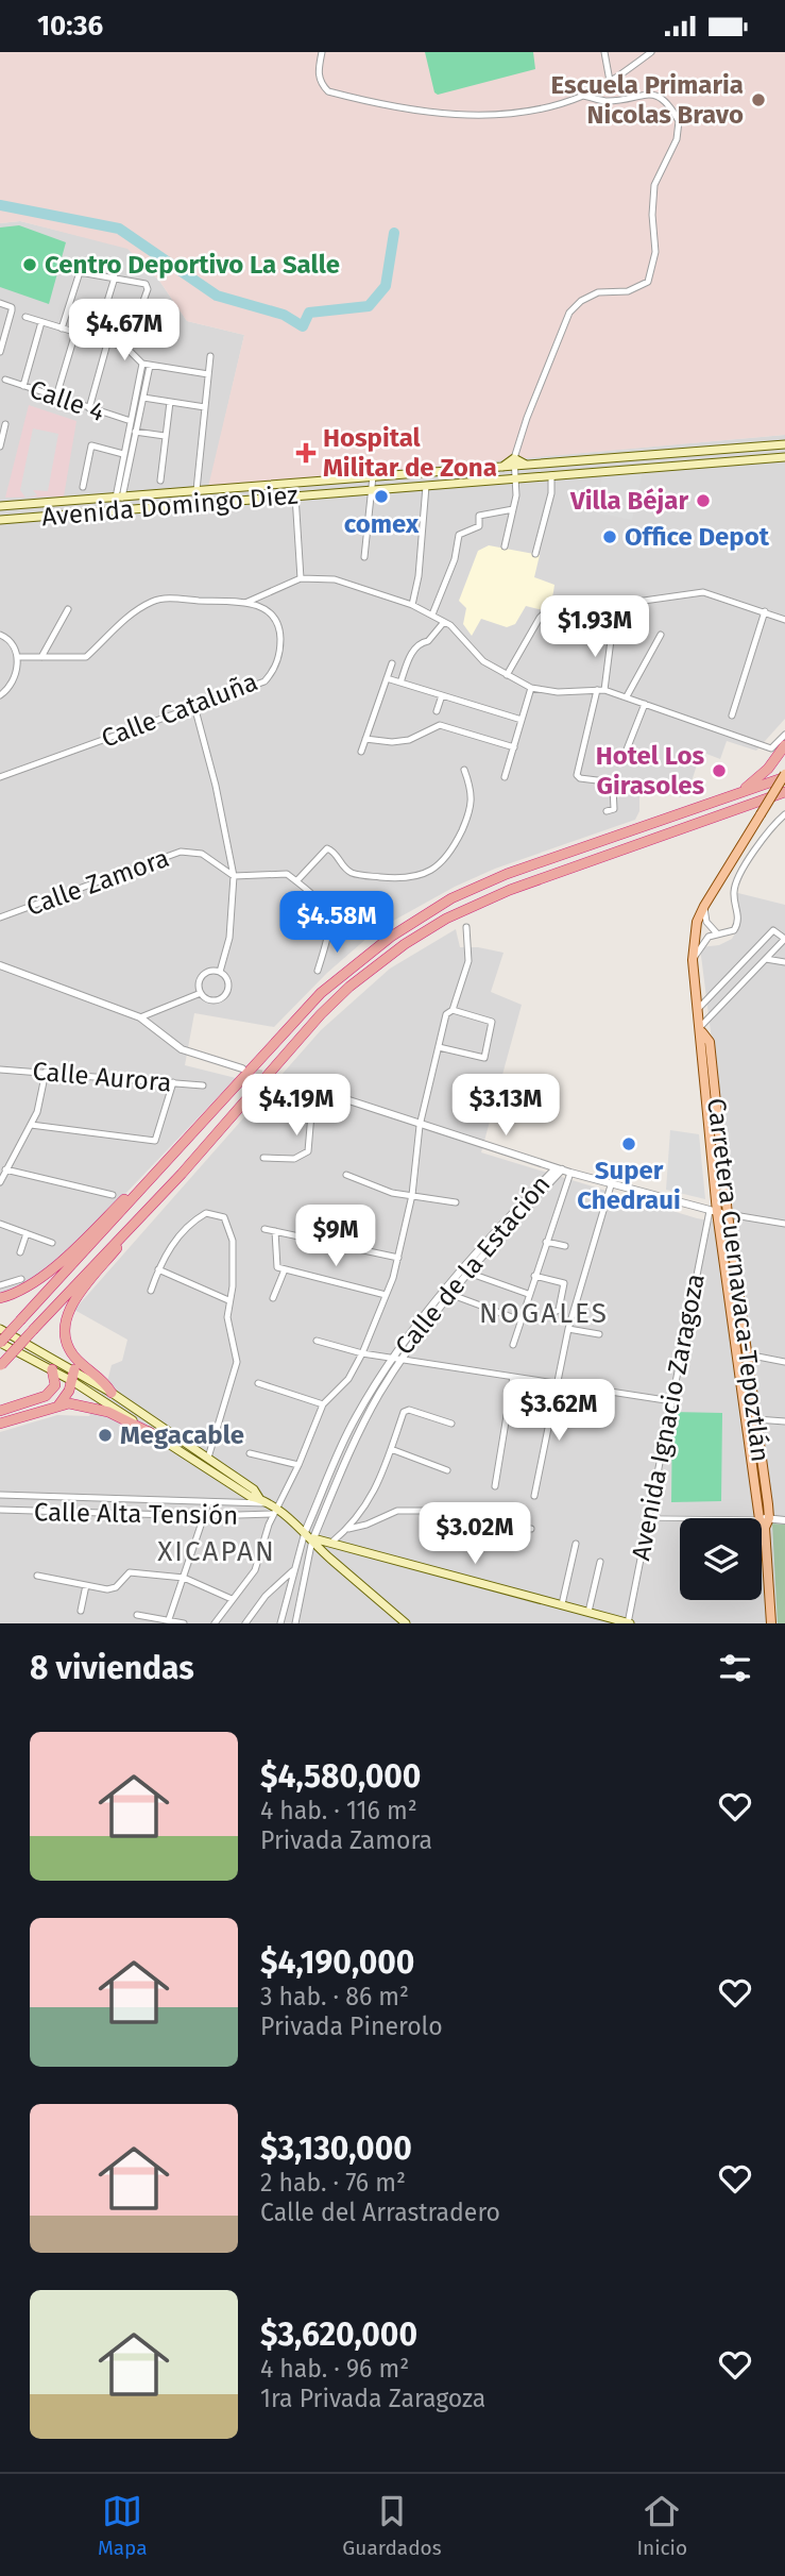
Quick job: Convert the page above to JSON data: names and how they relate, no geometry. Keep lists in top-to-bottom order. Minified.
{"streets":{"main road":["Avenida Domingo Diez","Carretera Cuernavaca-Tepoztlán"],"street":["Calle 4","Calle Cataluña","Calle Zamora","Calle Aurora","Calle de la Estación","Avenida Ignacio Zaragoza","Calle Alta Tensión"]},"crossings":[["Carretera Cuernavaca-Tepoztlán","Avenida Ignacio Zaragoza"]],"districts":["NOGALES","XICAPAN"],"places":{"other":["Escuela Primaria Nicolas Bravo","Centro Deportivo La Salle","comex","Villa Béjar","Office Depot","Hotel Los Girasoles","Super Chedraui","Megacable"],"health":["Hospital Militar de Zona"]},"page":{"status":"10:36","price":["$4.67M","$1.93M","$4.58M","$4.19M","$3.13M","$9M","$3.62M","$3.02M"],"heading":"8 viviendas","list":[{"name":"$4,580,000","note":"4 hab. · 116 m² · Privada Zamora"},{"name":"$4,190,000","note":"3 hab. · 86 m² · Privada Pinerolo"},{"name":"$3,130,000","note":"2 hab. · 76 m² · Calle del Arrastradero"},{"name":"$3,620,000","note":"4 hab. · 96 m² · 1ra Privada Zaragoza"}],"tabs":["Mapa","Guardados","Inicio"]}}
